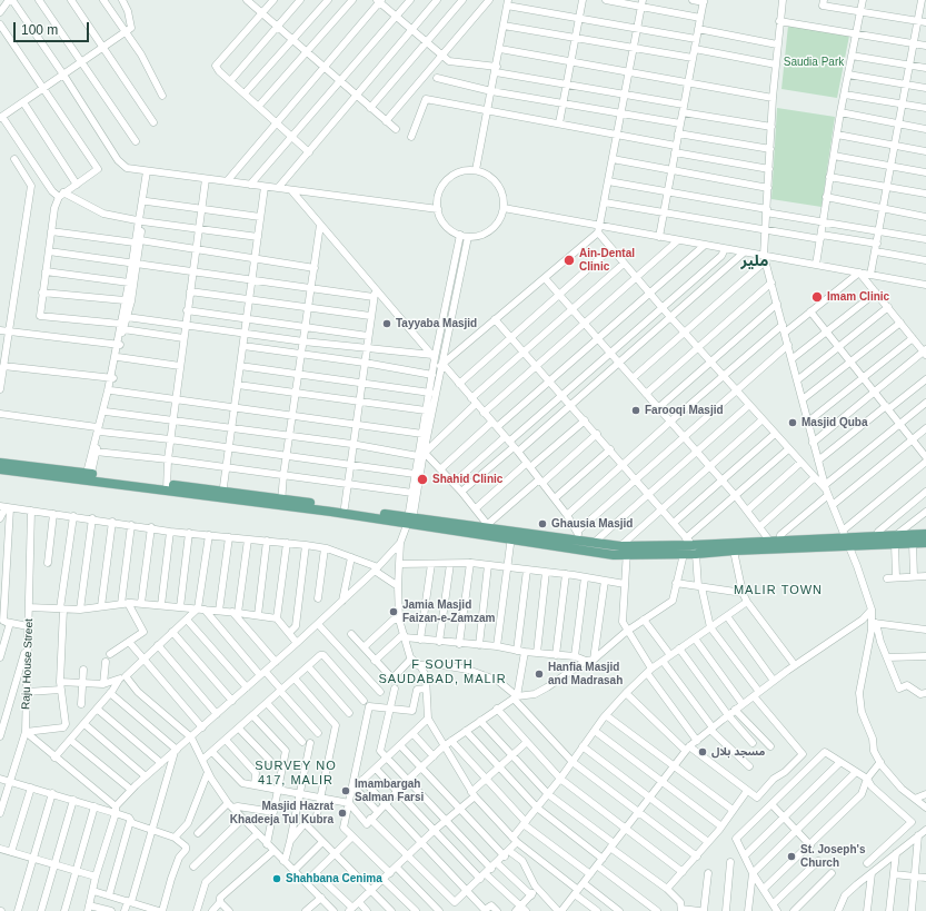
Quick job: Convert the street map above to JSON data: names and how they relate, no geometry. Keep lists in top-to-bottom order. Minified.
{"streets":{"street":["Raju House Street"]},"districts":["ملیر","MALIR TOWN","F SOUTH SAUDABAD, MALIR","SURVEY NO 417, MALIR"],"parks":["Saudia Park"],"places":["Ain-Dental Clinic","Imam Clinic","Tayyaba Masjid","Farooqi Masjid","Masjid Quba","Shahid Clinic","Ghausia Masjid","Jamia Masjid Faizan-e-Zamzam","Hanfia Masjid and Madrasah","مسجد بلال","Imambargah Salman Farsi","Masjid Hazrat Khadeeja Tul Kubra","St. Joseph's Church","Shahbana Cenima"],"scale_bar":"100 m"}
